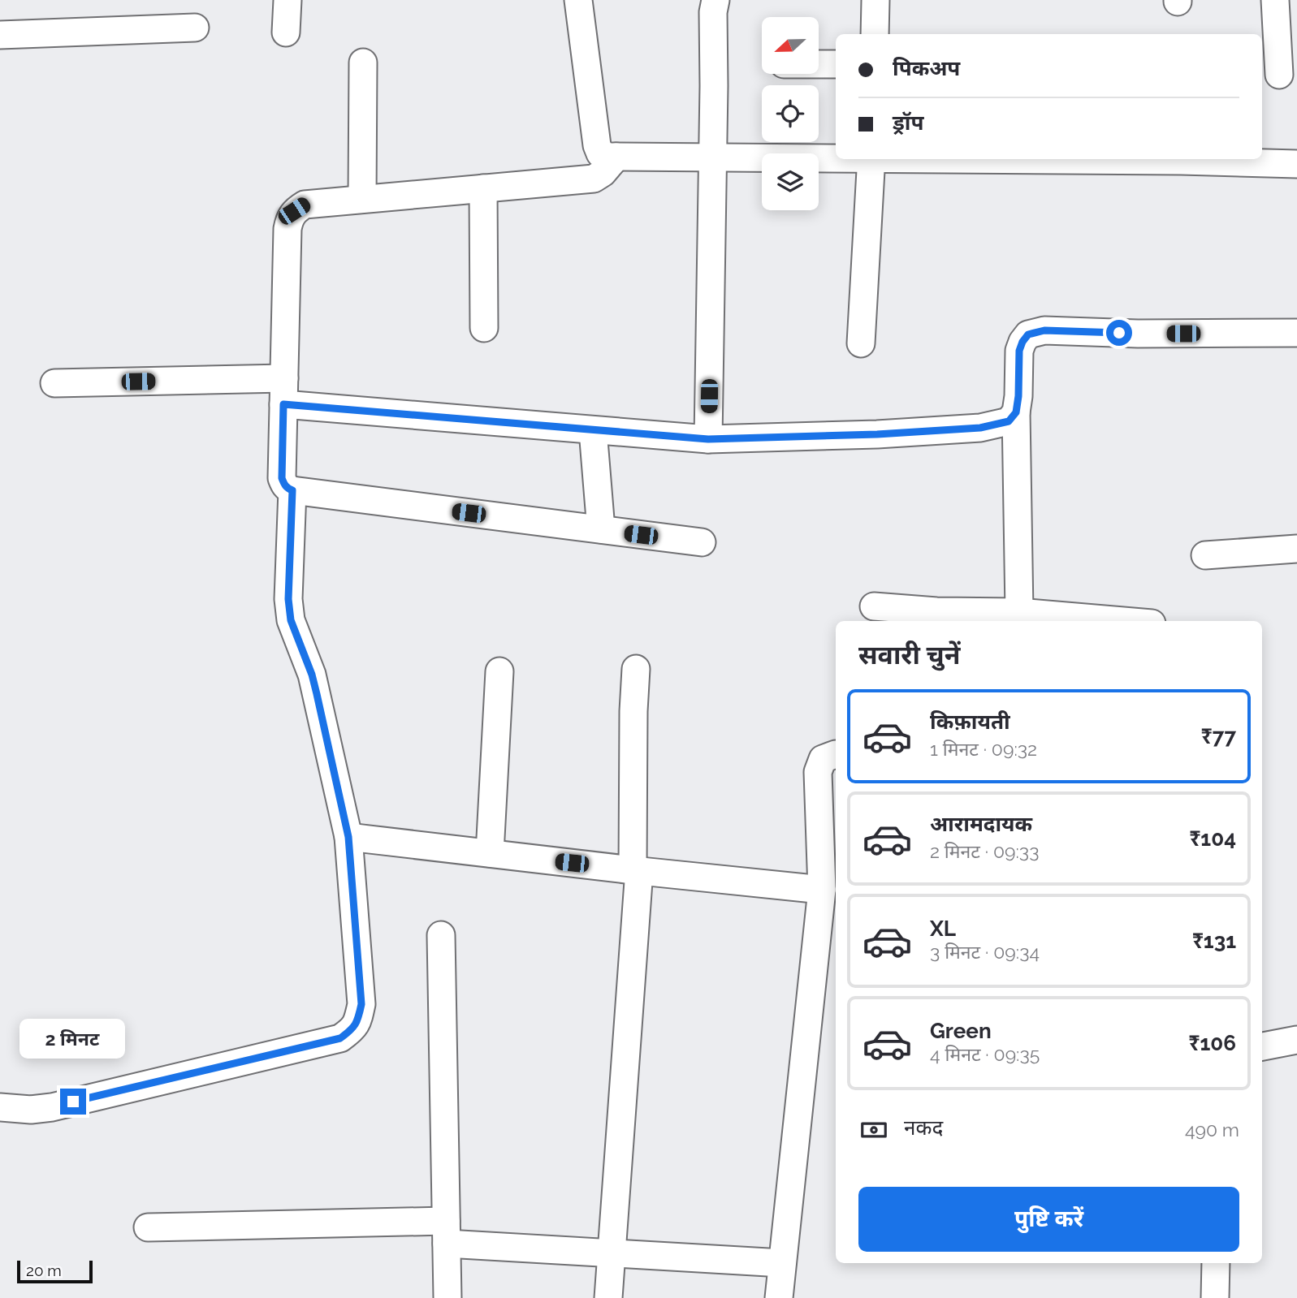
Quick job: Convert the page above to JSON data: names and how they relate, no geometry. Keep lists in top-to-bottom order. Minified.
{"scale_bar":"20 m","north":"left","page":{"banner":["पिकअप","ड्रॉप"],"heading":"सवारी चुनें","list":[{"name":"किफ़ायती","note":"1 मिनट · 09:32","value":"₹77"},{"name":"आरामदायक","note":"2 मिनट · 09:33","value":"₹104"},{"name":"XL","note":"3 मिनट · 09:34","value":"₹131"},{"name":"Green","note":"4 मिनट · 09:35","value":"₹106"}],"bubble":"2 मिनट","pay":["नकद","490 m"],"buttons":"पुष्टि करें","scale":"20 m"}}
